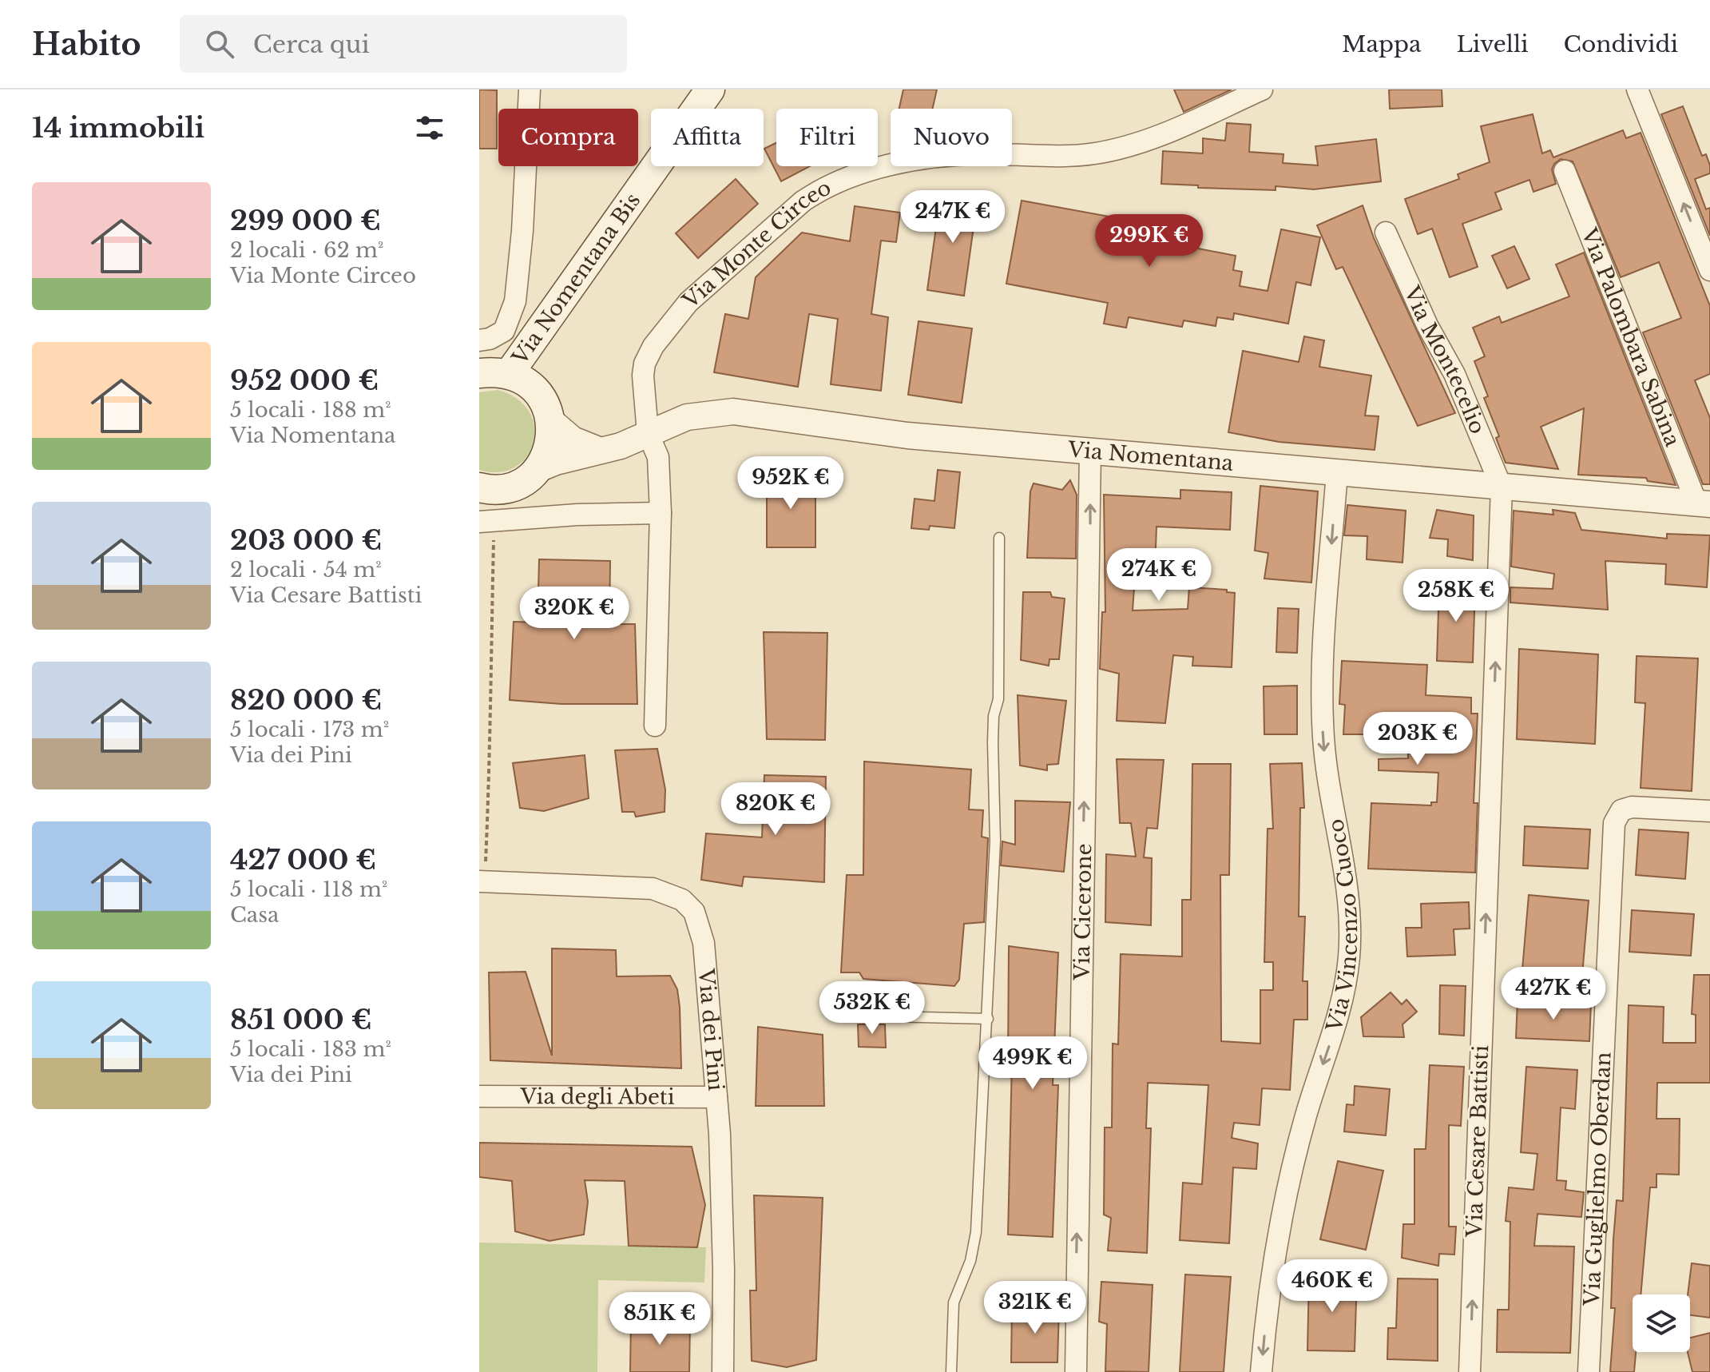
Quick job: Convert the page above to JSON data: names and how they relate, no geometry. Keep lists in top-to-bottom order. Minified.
{"streets":{"main road":["Via Nomentana Bis"],"street":["Via Monte Circeo","Via Palombara Sabina","Via Montecelio","Via Nomentana","Via Cicerone","Via Vincenzo Cuoco","Via dei Pini","Via degli Abeti","Via Cesare Battisti","Via Guglielmo Oberdan"]},"crossings":[["Via Monte Circeo","Via Nomentana"],["Via Palombara Sabina","Via Nomentana"],["Via Montecelio","Via Nomentana"],["Via Montecelio","Via Cesare Battisti"],["Via Nomentana","Via Cicerone"],["Via Nomentana","Via Vincenzo Cuoco"],["Via Nomentana","Via Cesare Battisti"],["Via dei Pini","Via degli Abeti"]],"one_way":["Via Cicerone","Via Vincenzo Cuoco","Via Cesare Battisti"],"page":{"header":"Habito","search":"Cerca qui","nav":["Mappa","Livelli","Condividi"],"heading":"14 immobili","chip":["Compra","Affitta","Filtri","Nuovo"],"list":[{"name":"299 000 €","note":"2 locali · 62 m² · Via Monte Circeo"},{"name":"952 000 €","note":"5 locali · 188 m² · Via Nomentana"},{"name":"203 000 €","note":"2 locali · 54 m² · Via Cesare Battisti"},{"name":"820 000 €","note":"5 locali · 173 m² · Via dei Pini"},{"name":"427 000 €","note":"5 locali · 118 m² · Casa"},{"name":"851 000 €","note":"5 locali · 183 m² · Via dei Pini"}],"price":["247K €","299K €","952K €","274K €","258K €","320K €","203K €","820K €","427K €","532K €","499K €","460K €","321K €","851K €"]}}
